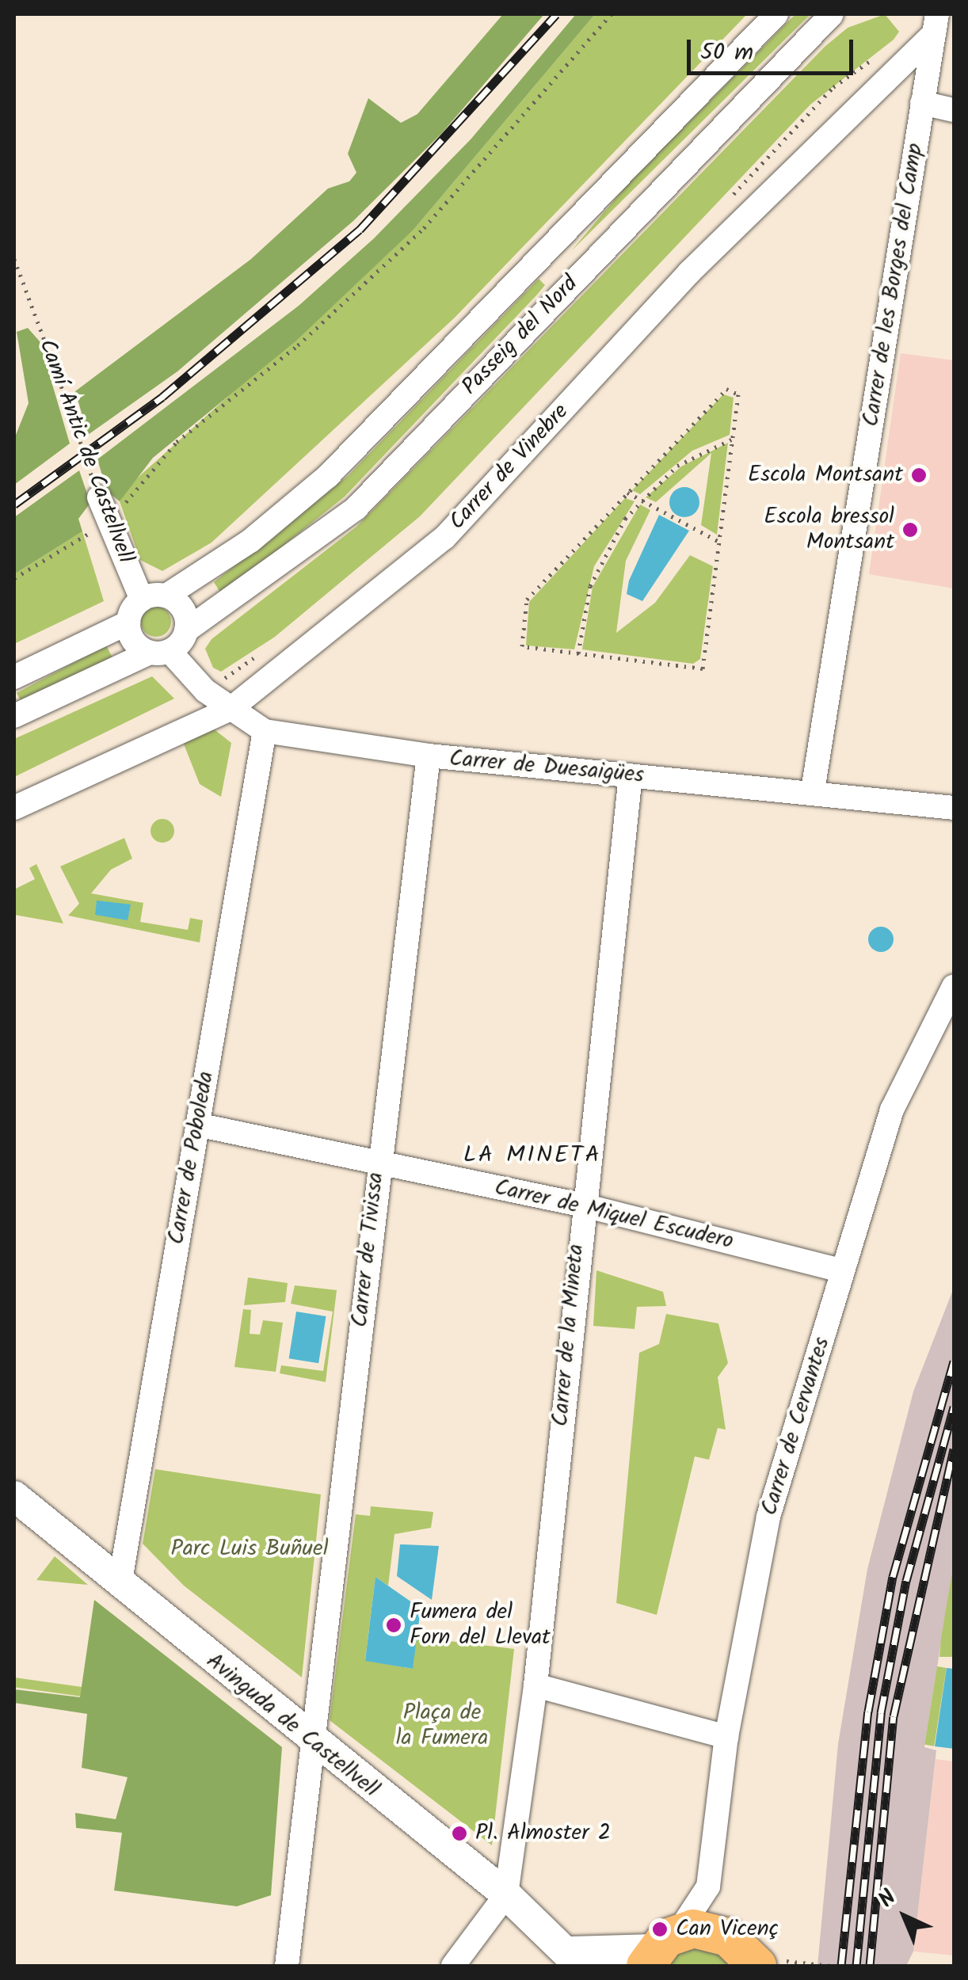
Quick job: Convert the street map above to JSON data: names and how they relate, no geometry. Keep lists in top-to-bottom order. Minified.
{"streets":{"street":["Carrer de les Borges del Camp","Passeig del Nord","Camí Antic de Castellvell","Carrer de Vinebre","Carrer de Duesaigües","Carrer de Poboleda","Carrer de Miquel Escudero","Carrer de Tivissa","Carrer de la Mineta","Carrer de Cervantes","Avinguda de Castellvell"]},"crossings":[["Carrer de les Borges del Camp","Carrer de Vinebre"],["Carrer de les Borges del Camp","Carrer de Duesaigües"],["Passeig del Nord","Camí Antic de Castellvell"],["Passeig del Nord","Carrer de Duesaigües"],["Camí Antic de Castellvell","Carrer de Duesaigües"],["Carrer de Vinebre","Carrer de Duesaigües"],["Carrer de Duesaigües","Carrer de Poboleda"],["Carrer de Duesaigües","Carrer de Tivissa"],["Carrer de Duesaigües","Carrer de la Mineta"],["Carrer de Poboleda","Carrer de Miquel Escudero"],["Carrer de Poboleda","Avinguda de Castellvell"],["Carrer de Miquel Escudero","Carrer de Tivissa"],["Carrer de Miquel Escudero","Carrer de la Mineta"],["Carrer de Miquel Escudero","Carrer de Cervantes"],["Carrer de Tivissa","Avinguda de Castellvell"],["Carrer de la Mineta","Avinguda de Castellvell"],["Carrer de Cervantes","Avinguda de Castellvell"]],"districts":["LA MINETA"],"parks":["Parc Luis Buñuel","Plaça de la Fumera"],"places":["Escola Montsant","Escola bressol Montsant","Fumera del Forn del Llevat","Pl. Almoster 2","Can Vicenç"],"scale_bar":"50 m","north":"top left"}
